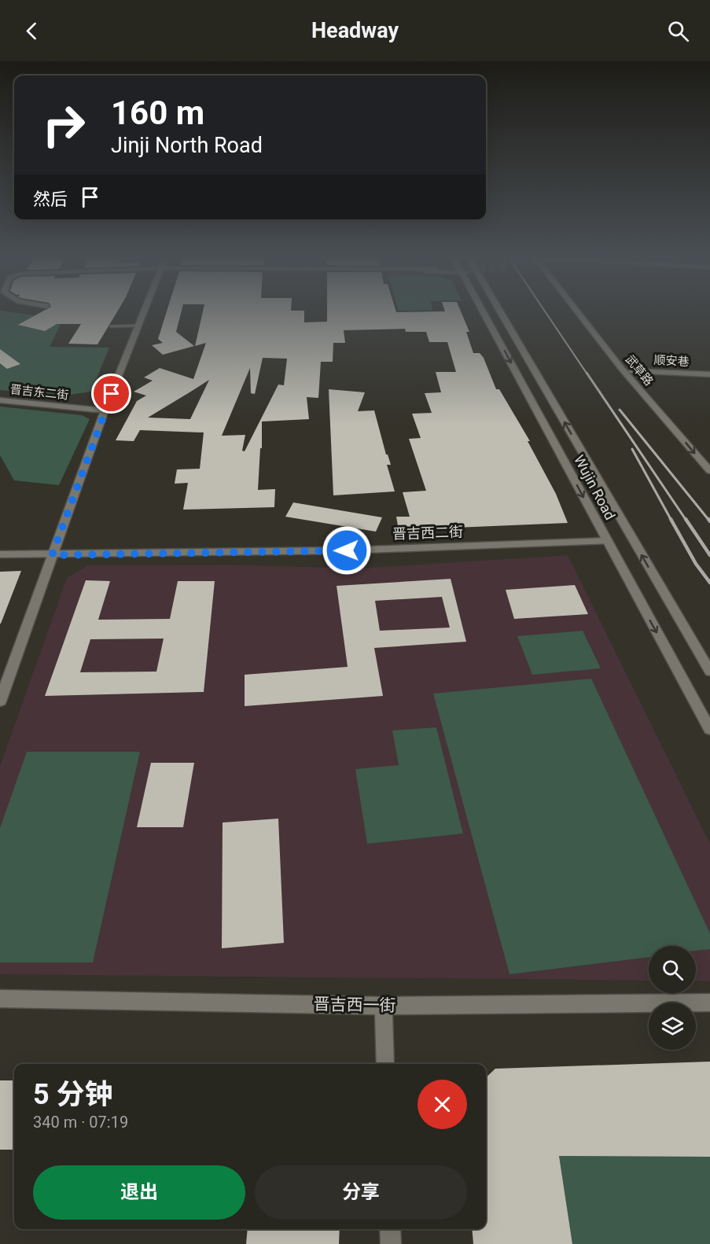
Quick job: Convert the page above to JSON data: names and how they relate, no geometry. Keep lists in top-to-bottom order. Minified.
{"streets":{"street":["顺安巷","武草路","晋吉东二街","Wujin Road","晋吉西二街","晋吉西一街"]},"crossings":[["顺安巷","武草路"],["Wujin Road","晋吉西二街"]],"page":{"header":"Headway","turn":["160 m","Jinji North Road"],"then":"然后","heading":["5 分钟","340 m · 07:19"],"buttons":["退出","分享"]}}
